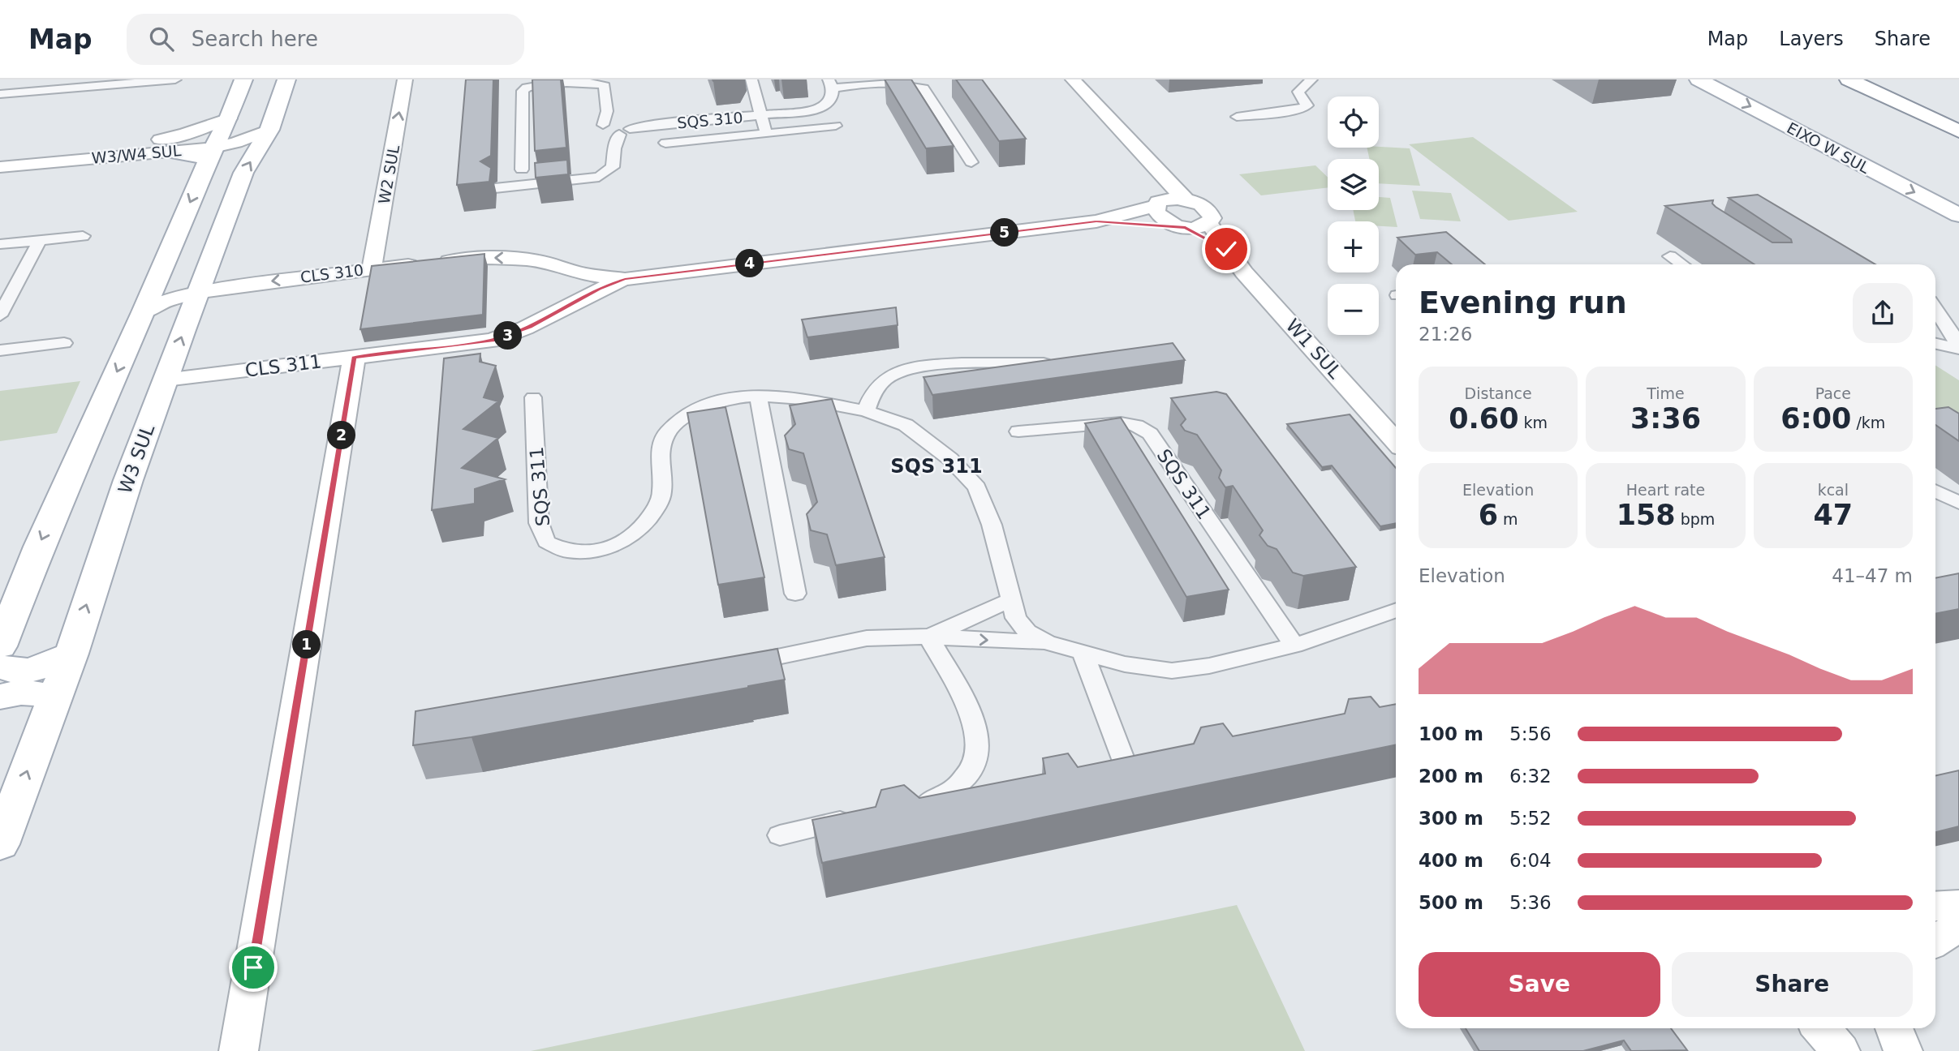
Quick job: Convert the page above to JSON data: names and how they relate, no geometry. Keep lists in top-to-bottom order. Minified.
{"streets":{"main road":["EIXO W SUL","W3 SUL"],"street":["SQS 310","W3/W4 SUL","W2 SUL","CLS 310","W1 SUL","CLS 311","SQS 311"]},"crossings":[["W2 SUL","CLS 310"],["CLS 310","CLS 311"],["CLS 310","W3 SUL"],["CLS 311","W3 SUL"]],"one_way":["W2 SUL","CLS 310"],"districts":["SQS 311"],"page":{"header":"Map","search":"Search here","nav":["Map","Layers","Share"],"map_buttons":["+","−"],"pins":["5","4","3","2","1"],"heading":["Evening run","21:26"],"stats":[["Distance","0.60 km"],["Time","3:36"],["Pace","6:00 /km"],["Elevation","6 m"],["Heart rate","158 bpm"],["kcal","47"]],"chart":["Elevation","41–47 m"],"list":[{"name":"100 m","note":"5:56"},{"name":"200 m","note":"6:32"},{"name":"300 m","note":"5:52"},{"name":"400 m","note":"6:04"},{"name":"500 m","note":"5:36"}],"buttons":["Save","Share"]}}
